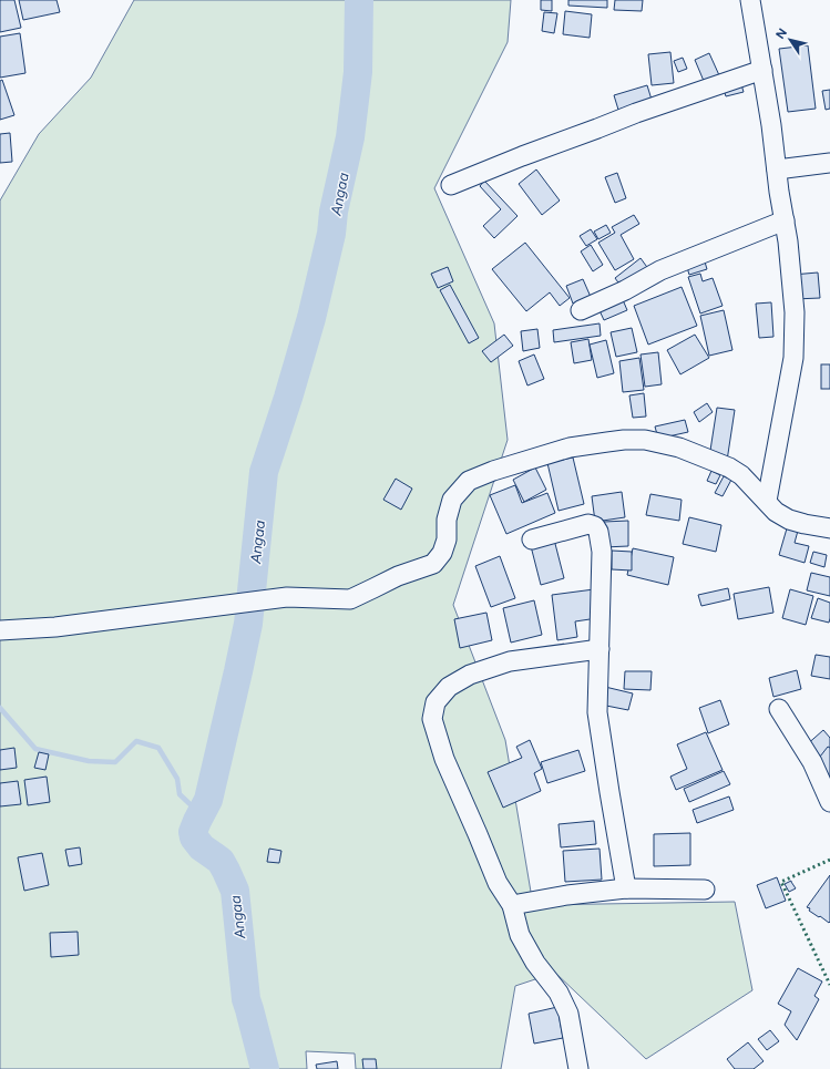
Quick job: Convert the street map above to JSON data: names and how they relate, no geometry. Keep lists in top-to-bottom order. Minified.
{"water":["Angaa"],"north":"top left"}
